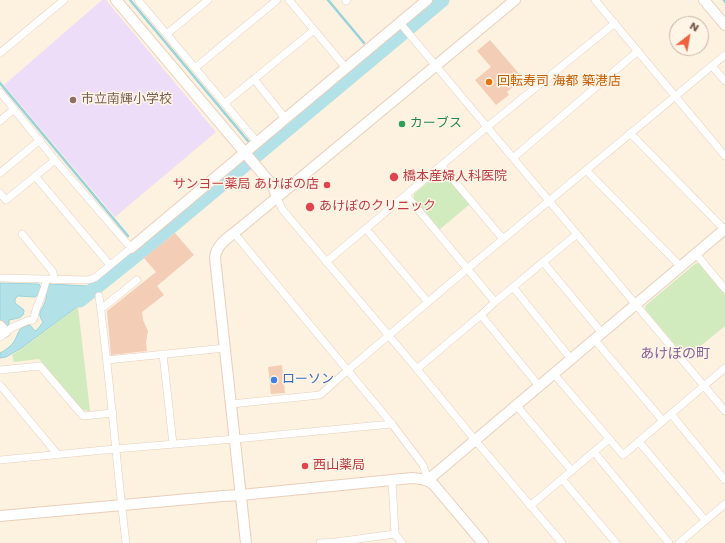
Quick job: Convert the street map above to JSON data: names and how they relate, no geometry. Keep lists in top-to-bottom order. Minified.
{"districts":["あけぼの町"],"places":["回転寿司 海都 築港店","市立南輝小学校","カーブス","橋本産婦人科医院","サンヨー薬局 あけぼの店","あけぼのクリニック","ローソン","西山薬局"],"north":"top right"}
